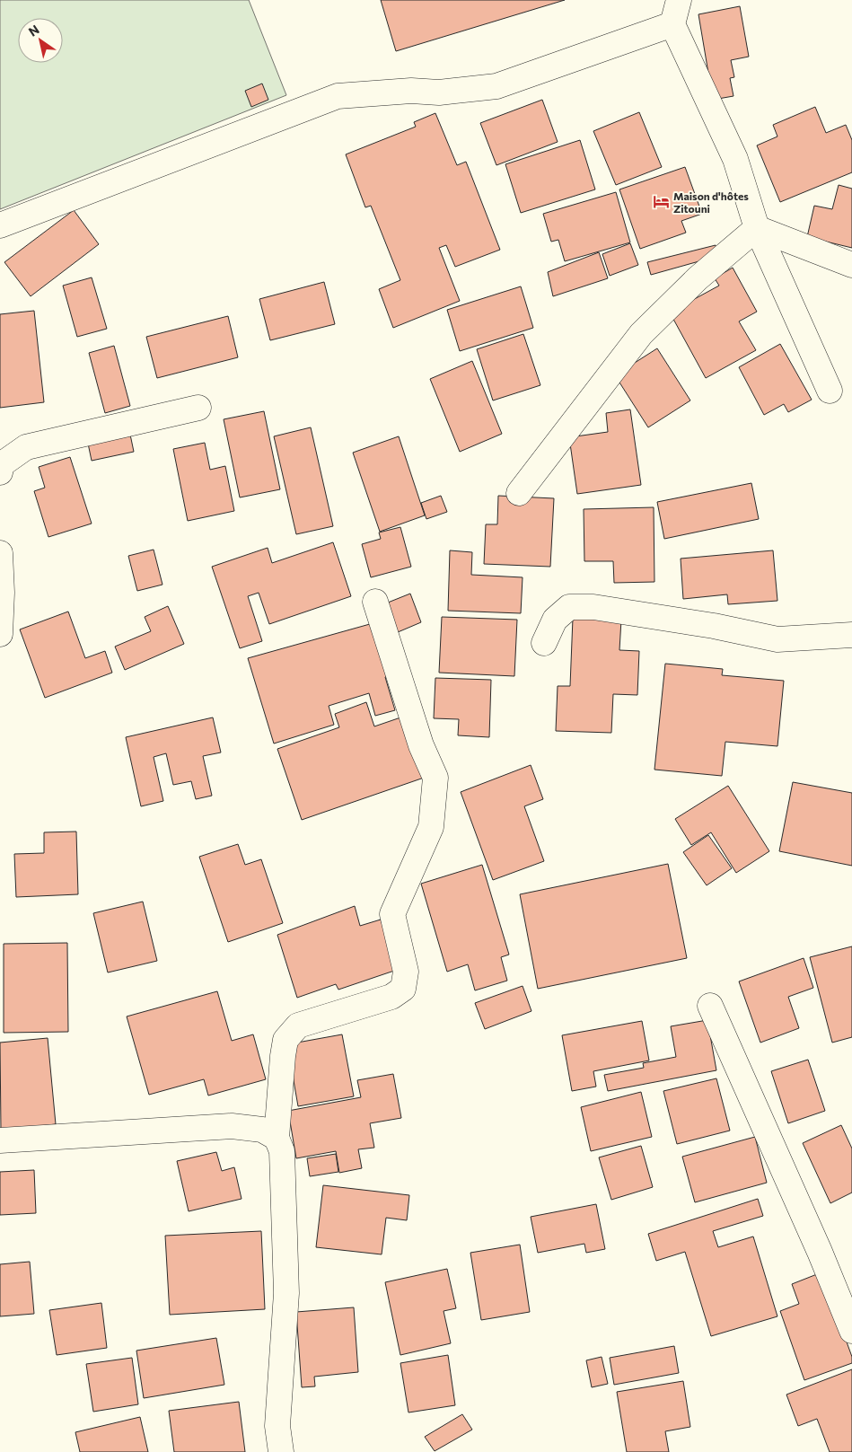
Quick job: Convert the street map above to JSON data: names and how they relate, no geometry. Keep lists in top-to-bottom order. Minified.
{"places":{"hotel":["Maison d'hôtes Zitouni"]},"north":"top left"}
